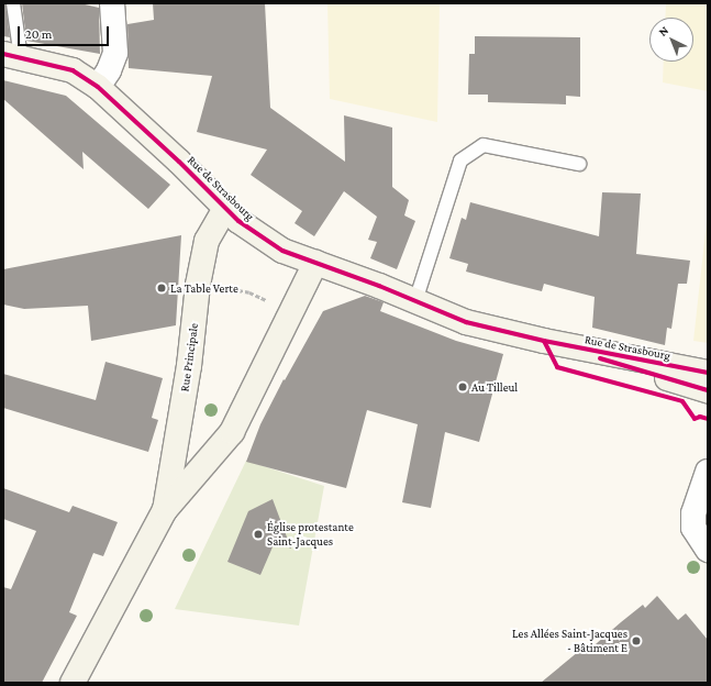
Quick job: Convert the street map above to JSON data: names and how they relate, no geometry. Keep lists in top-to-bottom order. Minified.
{"streets":{"main road":["Rue de Strasbourg","Rue Principale"]},"crossings":[["Rue de Strasbourg","Rue Principale"]],"places":["La Table Verte","Au Tilleul","Église protestante Saint-Jacques","Les Allées Saint-Jacques - Bâtiment E"],"scale_bar":"20 m","north":"top left"}
